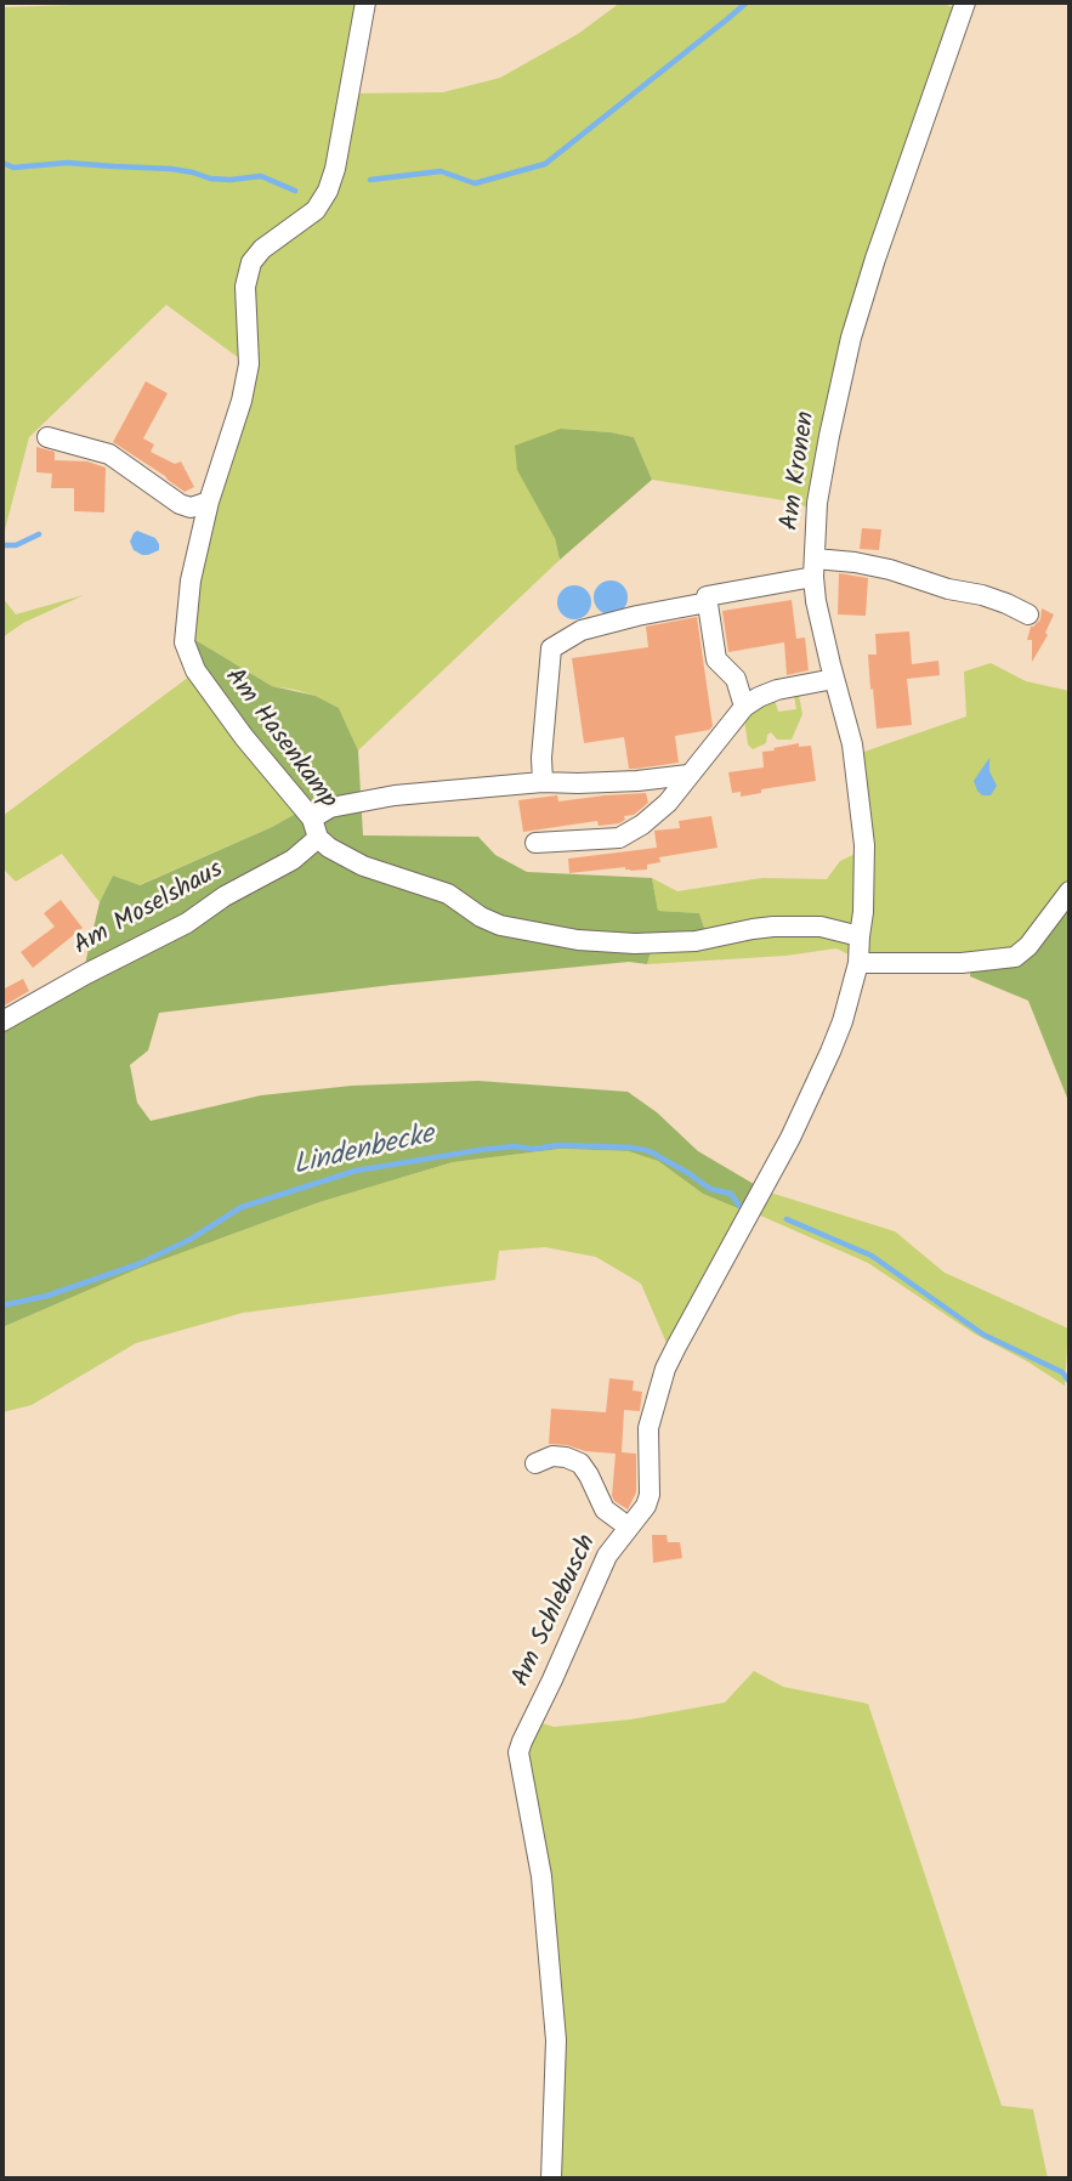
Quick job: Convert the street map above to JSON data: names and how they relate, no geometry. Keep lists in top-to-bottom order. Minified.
{"streets":{"street":["Am Kronen","Am Hasenkamp","Am Moselshaus","Am Schlebusch"]},"crossings":[["Am Kronen","Am Hasenkamp"],["Am Kronen","Am Schlebusch"],["Am Hasenkamp","Am Moselshaus"]],"water":["Lindenbecke"]}
